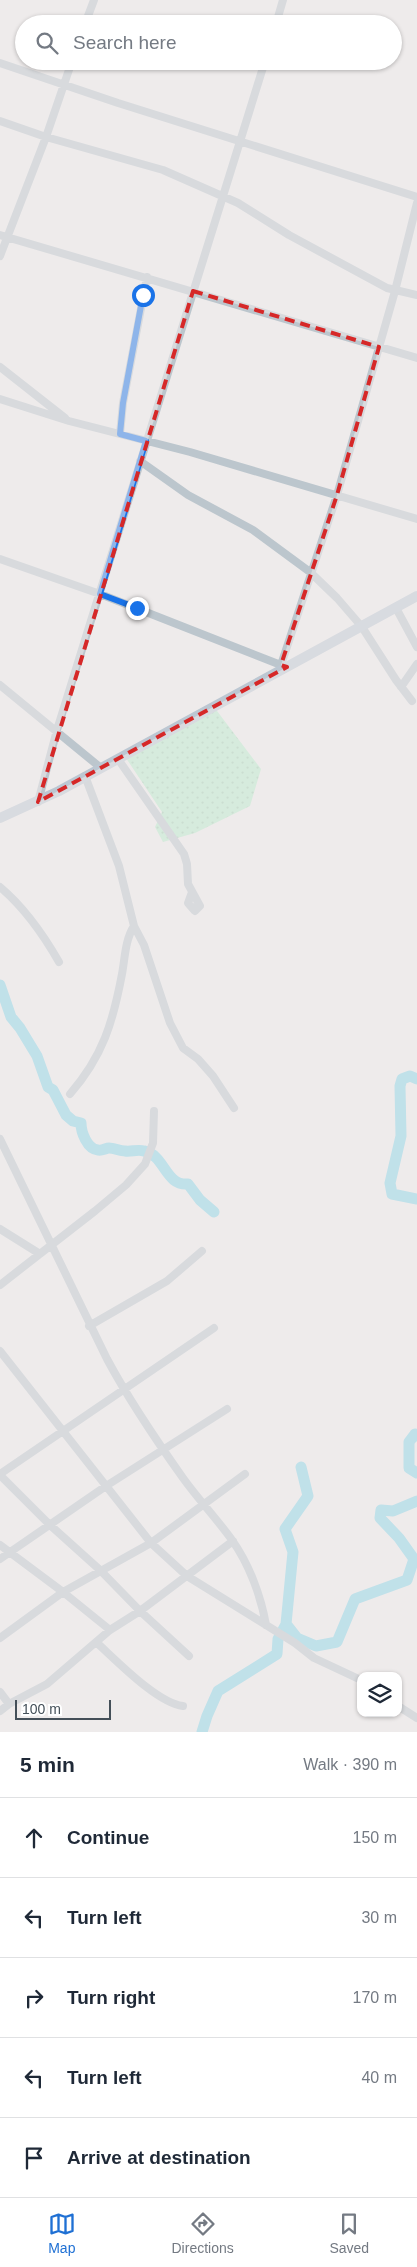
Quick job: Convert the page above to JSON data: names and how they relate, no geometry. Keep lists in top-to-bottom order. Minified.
{"scale_bar":"100 m","page":{"search":"Search here","scale":"100 m","heading":["5 min","Walk · 390 m"],"list":[["Continue","150 m"],["Turn left","30 m"],["Turn right","170 m"],["Turn left","40 m"],"Arrive at destination"],"nav":["Map","Directions","Saved"]}}
